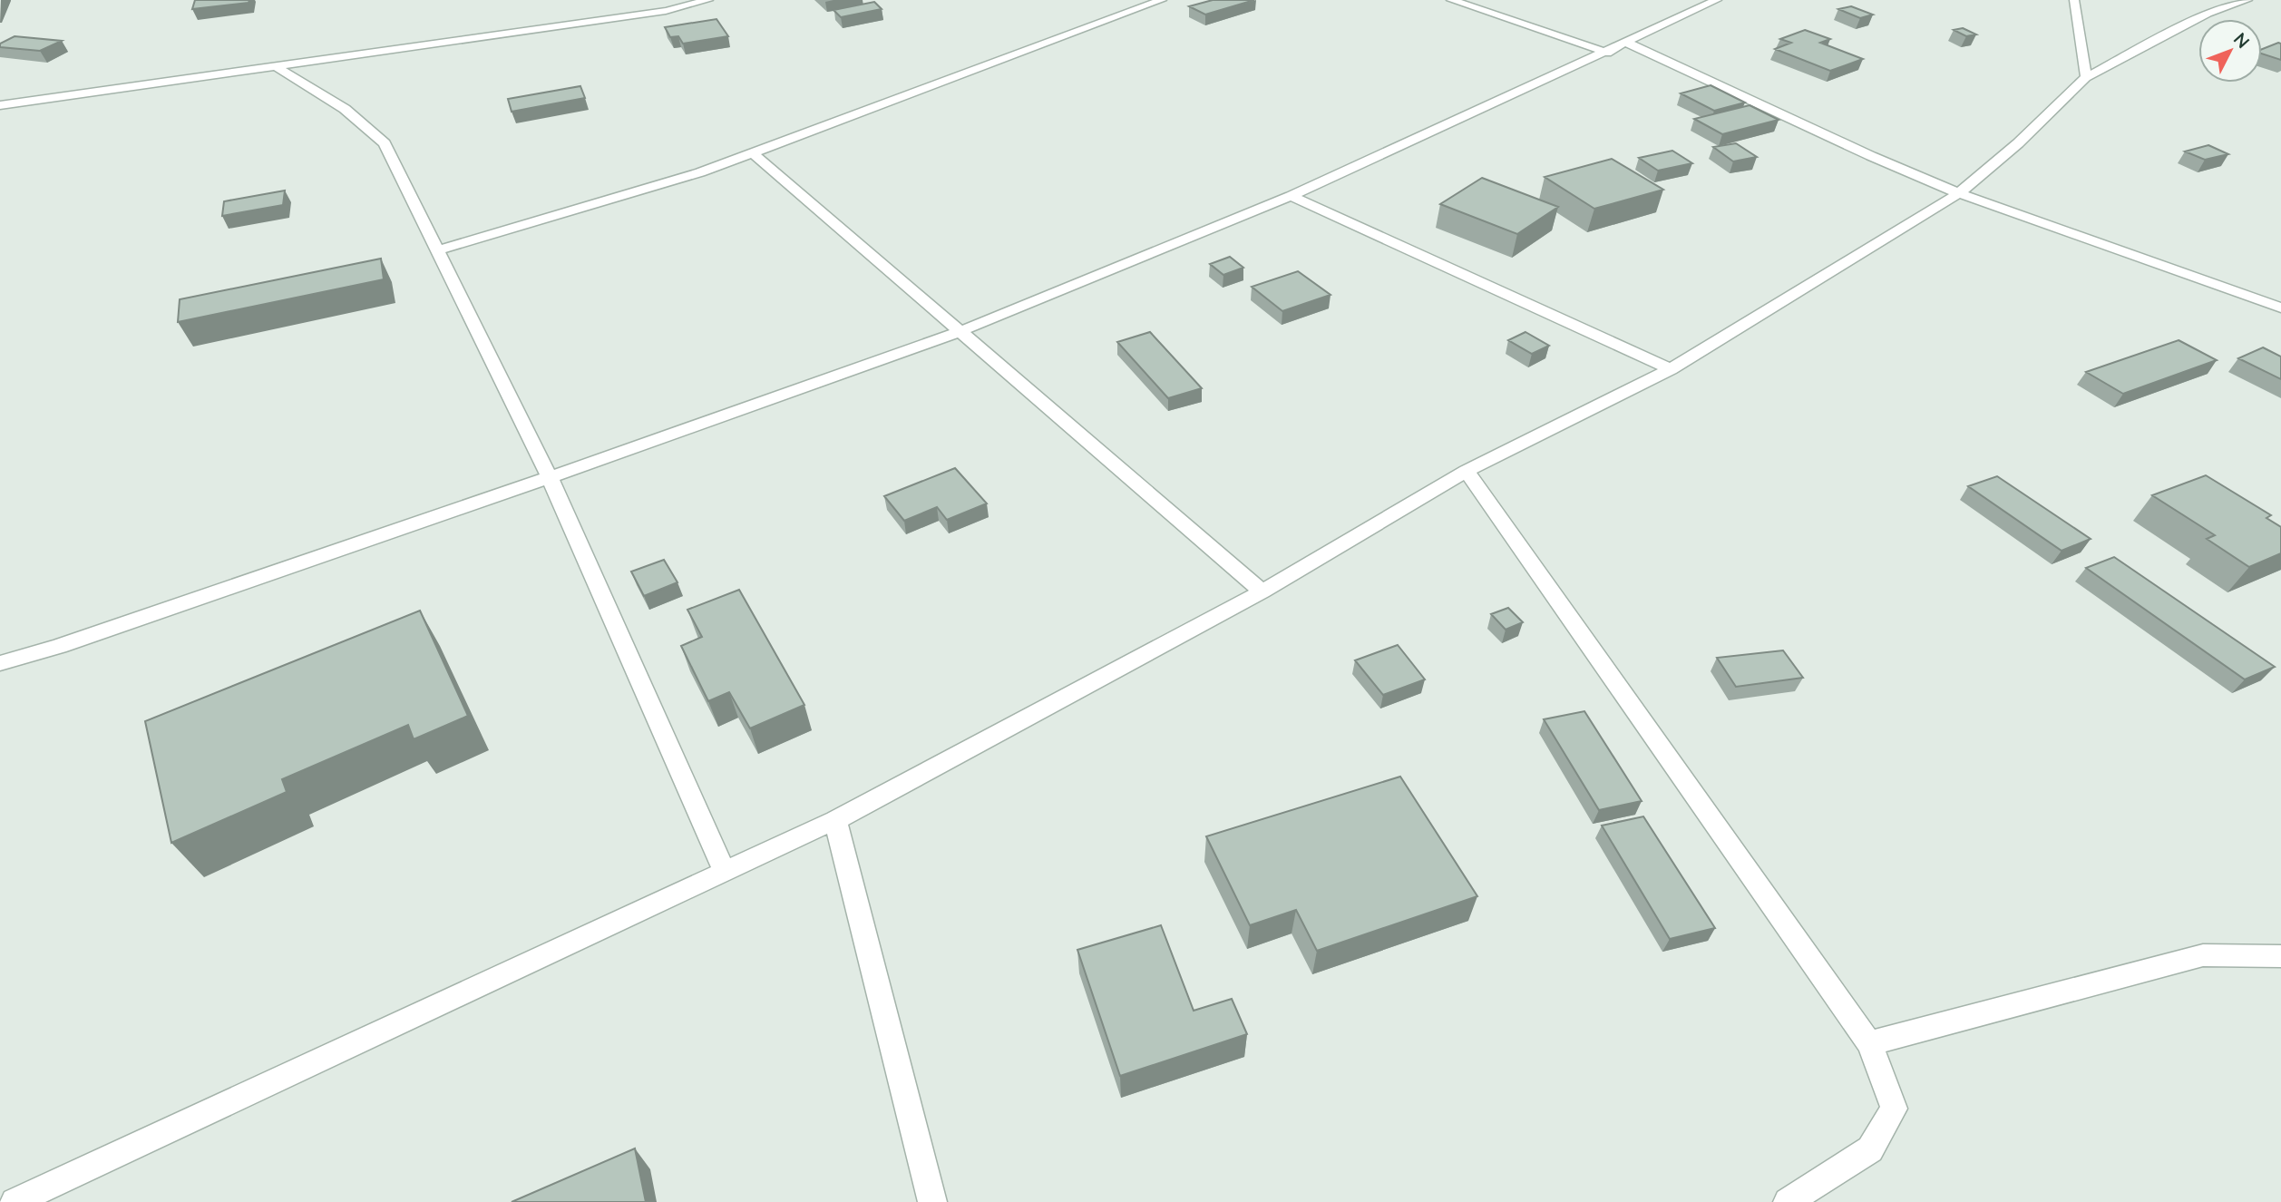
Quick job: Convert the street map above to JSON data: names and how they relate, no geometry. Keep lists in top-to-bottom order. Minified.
{"north":"top right"}
